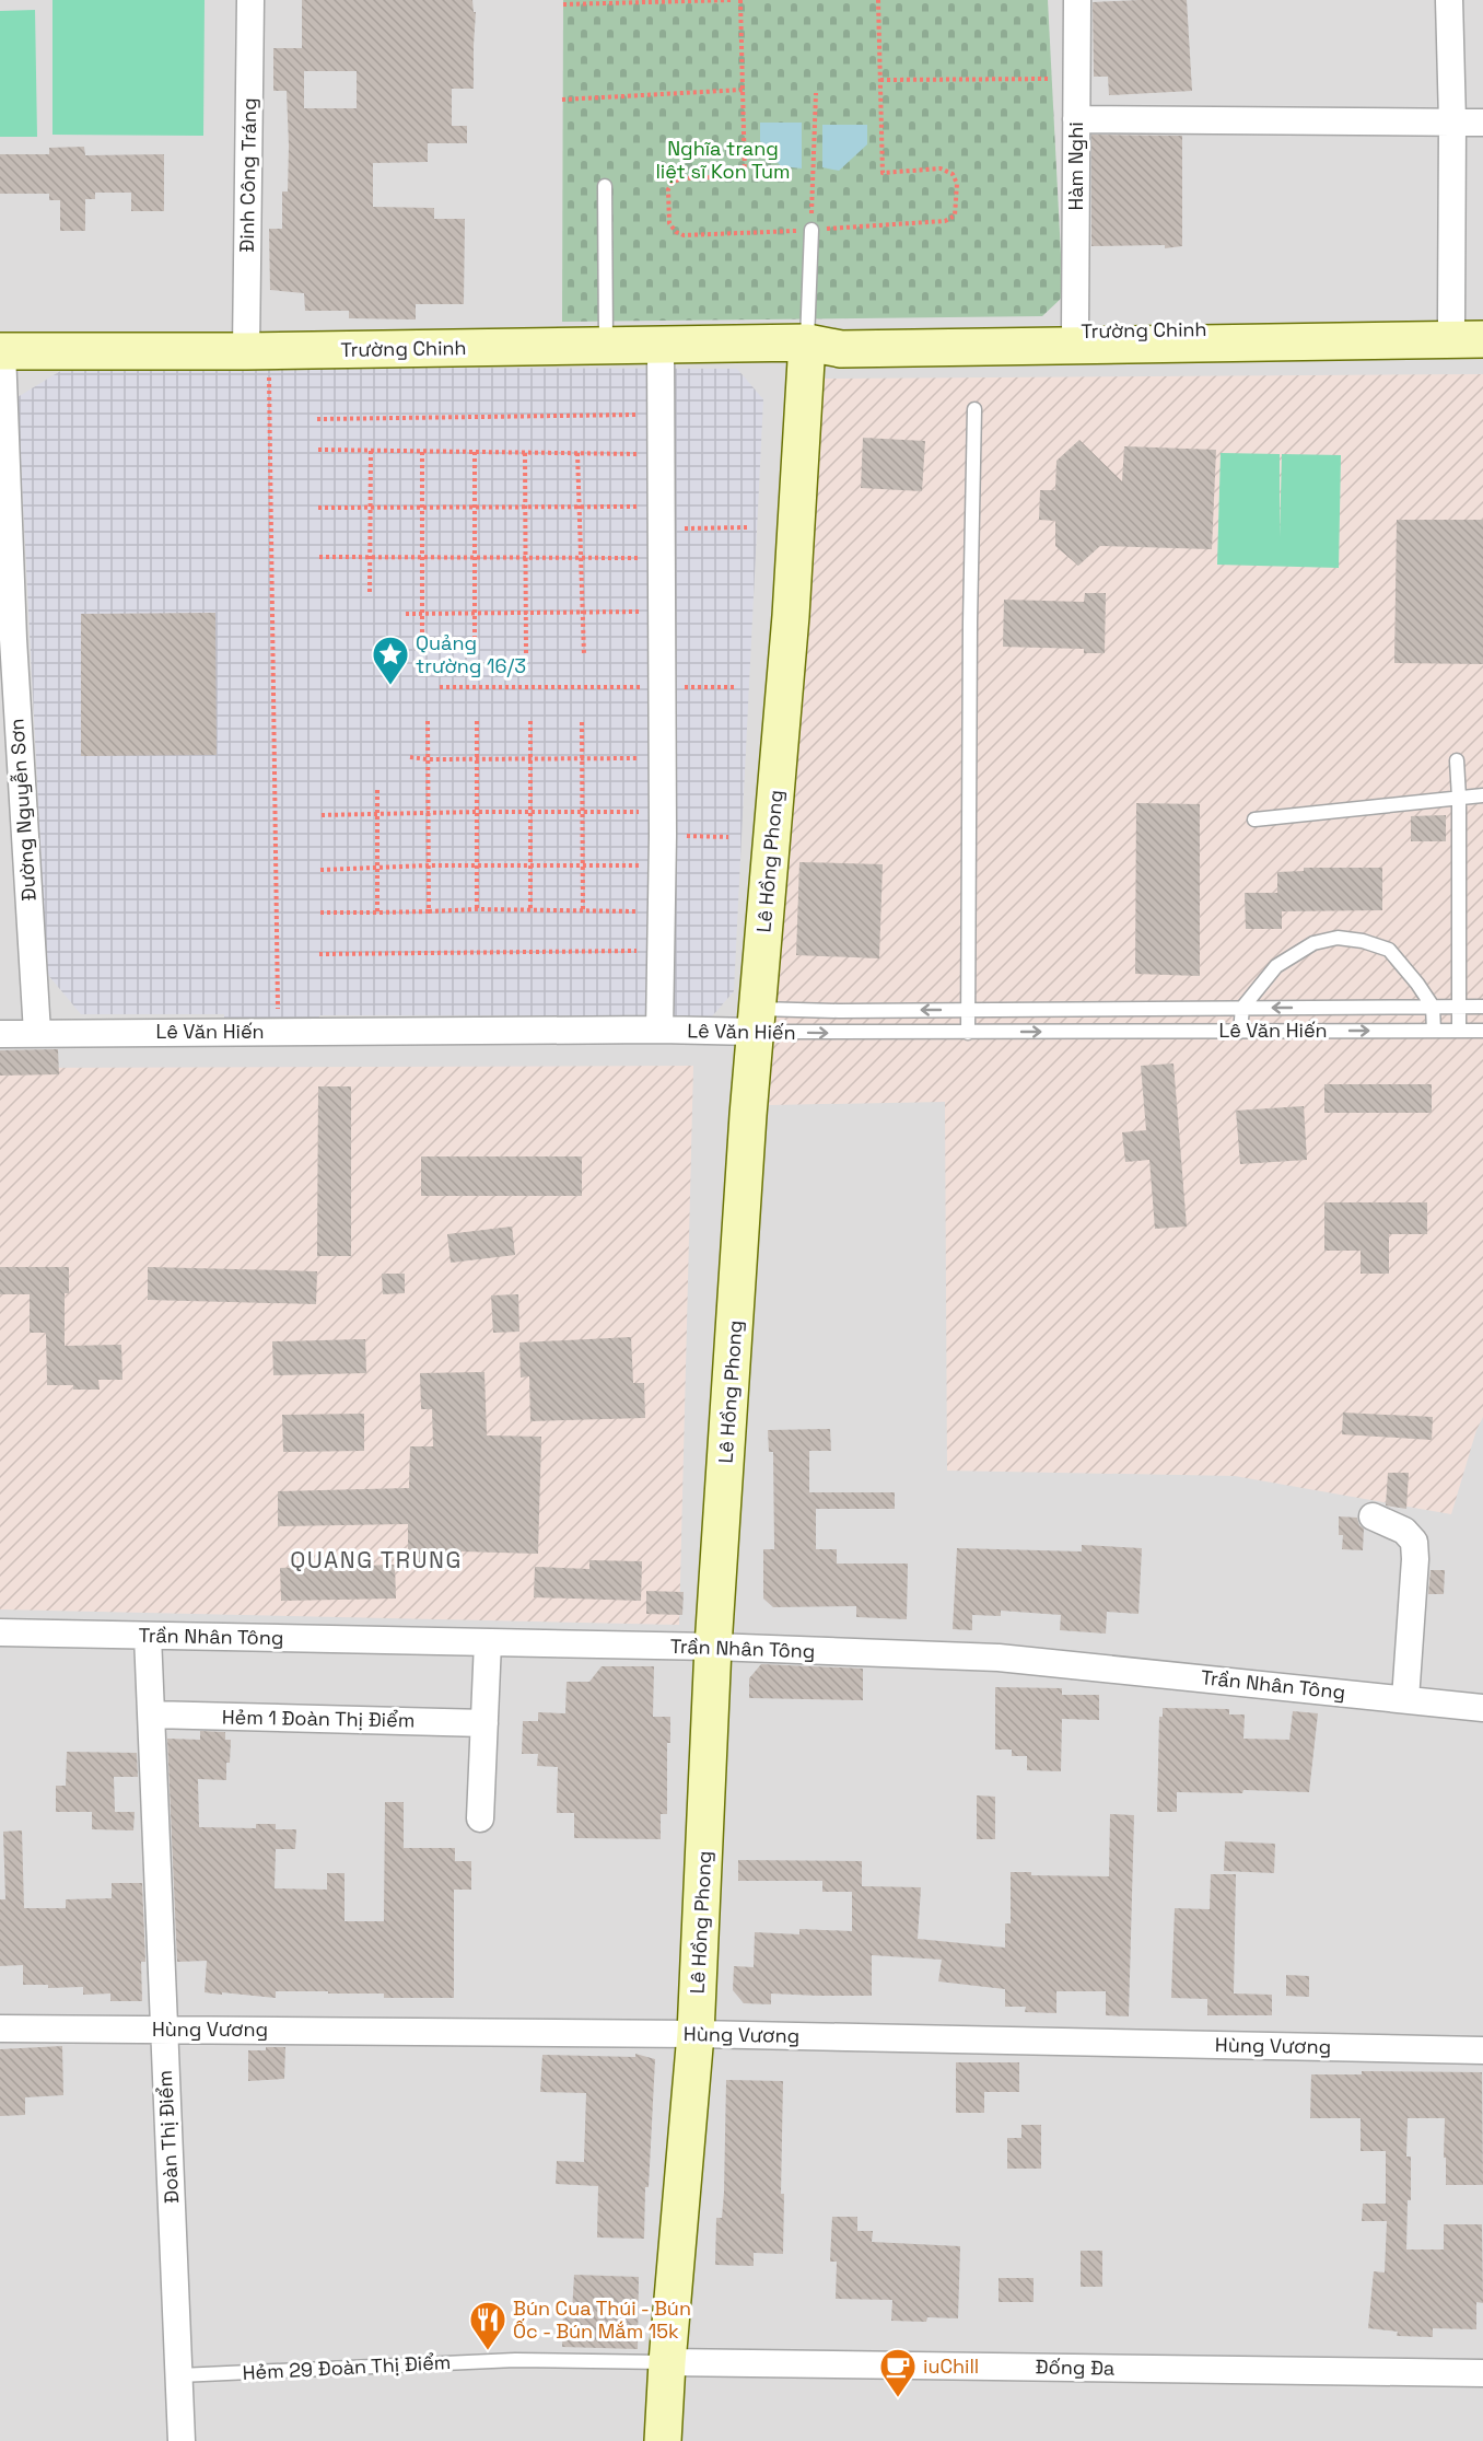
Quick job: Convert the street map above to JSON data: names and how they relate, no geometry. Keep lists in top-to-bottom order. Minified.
{"streets":{"street":["Hàm Nghi","Đinh Công Tráng","Trường Chinh","Đường Nguyễn Sơn","Lê Hồng Phong","Lê Văn Hiến","Trần Nhân Tông","Hẻm 1 Đoàn Thị Điểm","Hùng Vương","Đoàn Thị Điểm","Đống Đa"],"lane":["Hẻm 29 Đoàn Thị Điểm"]},"crossings":[["Hàm Nghi","Trường Chinh"],["Đinh Công Tráng","Trường Chinh"],["Trường Chinh","Đường Nguyễn Sơn"],["Trường Chinh","Lê Hồng Phong"],["Đường Nguyễn Sơn","Lê Văn Hiến"],["Lê Hồng Phong","Lê Văn Hiến"],["Lê Hồng Phong","Trần Nhân Tông"],["Lê Hồng Phong","Hùng Vương"],["Lê Hồng Phong","Hẻm 29 Đoàn Thị Điểm"],["Lê Hồng Phong","Đống Đa"],["Trần Nhân Tông","Đoàn Thị Điểm"],["Hẻm 1 Đoàn Thị Điểm","Đoàn Thị Điểm"],["Hùng Vương","Đoàn Thị Điểm"],["Đoàn Thị Điểm","Hẻm 29 Đoàn Thị Điểm"],["Hẻm 29 Đoàn Thị Điểm","Đống Đa"]],"districts":["QUANG TRUNG"],"parks":["Nghĩa trang liệt sĩ Kon Tum"],"places":{"place":["Quảng trường 16/3"],"restaurant":["Bún Cua Thúi - Bún Ốc - Bún Mắm 15k"],"cafe":["iuChill"]}}
